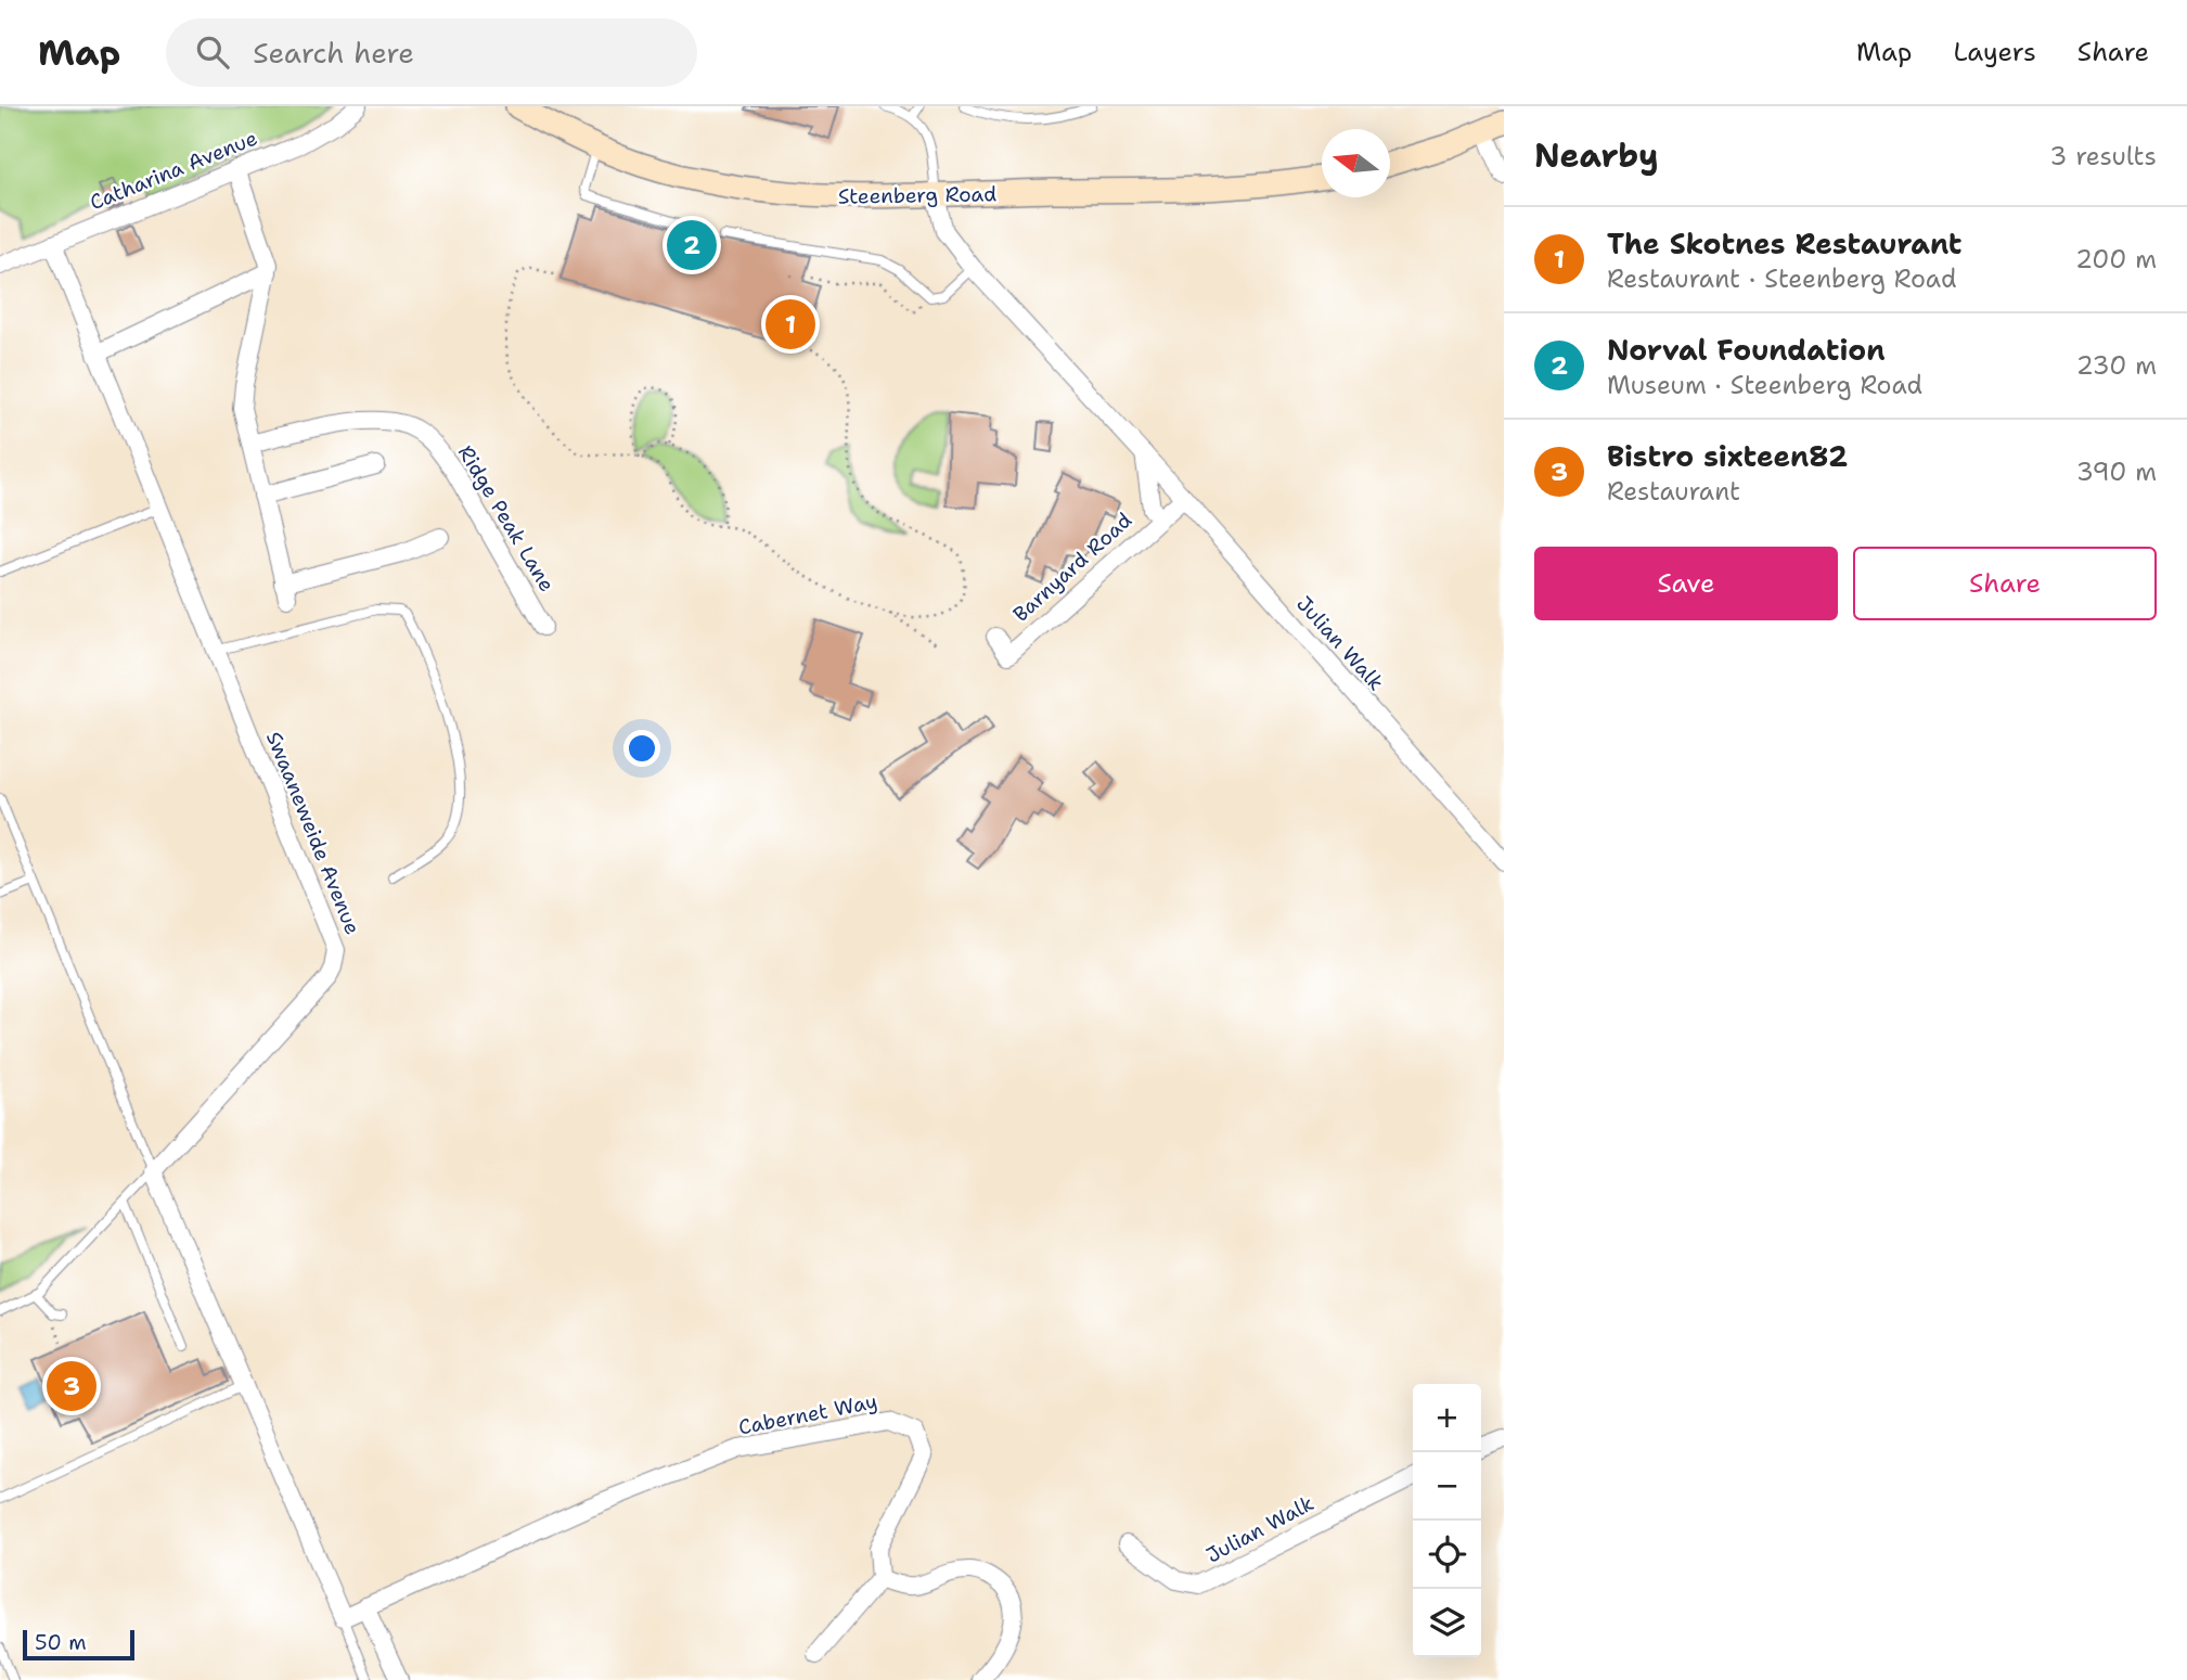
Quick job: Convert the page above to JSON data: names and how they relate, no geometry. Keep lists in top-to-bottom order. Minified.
{"streets":{"main road":["Steenberg Road"],"street":["Catharina Avenue","Ridge Peak Lane","Barnyard Road","Julian Walk","Swaaneweide Avenue","Cabernet Way"]},"crossings":[["Catharina Avenue","Swaaneweide Avenue"],["Steenberg Road","Julian Walk"],["Barnyard Road","Julian Walk"]],"scale_bar":"50 m","north":"left","page":{"header":"Map","search":"Search here","nav":["Map","Layers","Share"],"heading":["Nearby","3 results"],"list":[{"mark":"1","name":"The Skotnes Restaurant","note":"Restaurant · Steenberg Road","value":"200 m"},{"mark":"2","name":"Norval Foundation","note":"Museum · Steenberg Road","value":"230 m"},{"mark":"3","name":"Bistro sixteen82","note":"Restaurant","value":"390 m"}],"pins":["2","1","3"],"buttons":["Save","Share"],"map_buttons":["+","−"],"scale":"50 m"}}
